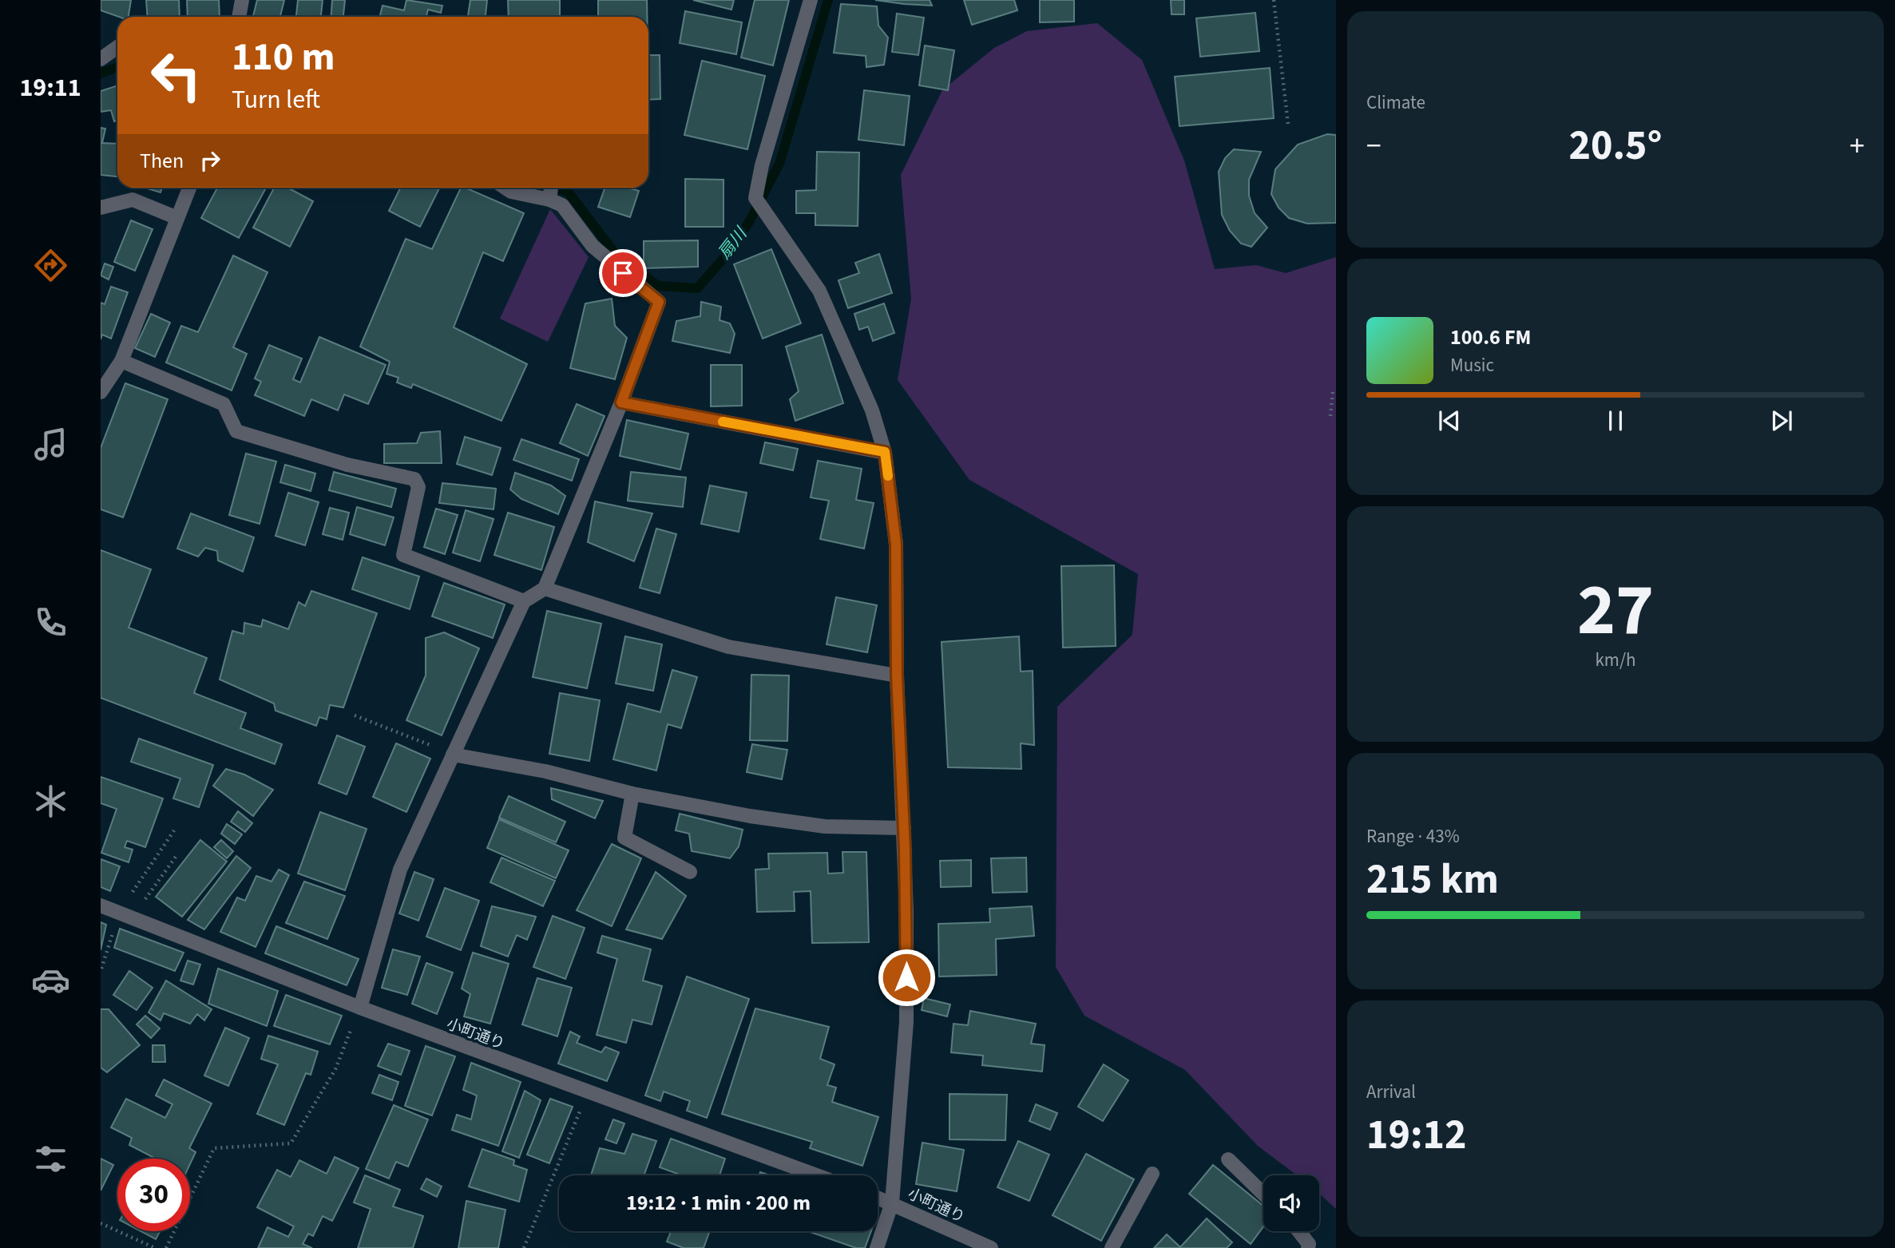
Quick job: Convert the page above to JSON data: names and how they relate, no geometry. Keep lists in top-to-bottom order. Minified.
{"streets":{"street":["小町通り"]},"water":["扇川"],"page":{"tabs":"19:11","tile":["Climate",["27","km/h"],["Range · 43%","215 km"],["Arrival","19:12"]],"turn":["110 m","Turn left"],"heat":["−","20.5°","+"],"then":"Then","song":["100.6 FM","Music"],"limit":"30","trip":"19:12 · 1 min · 200 m"}}
